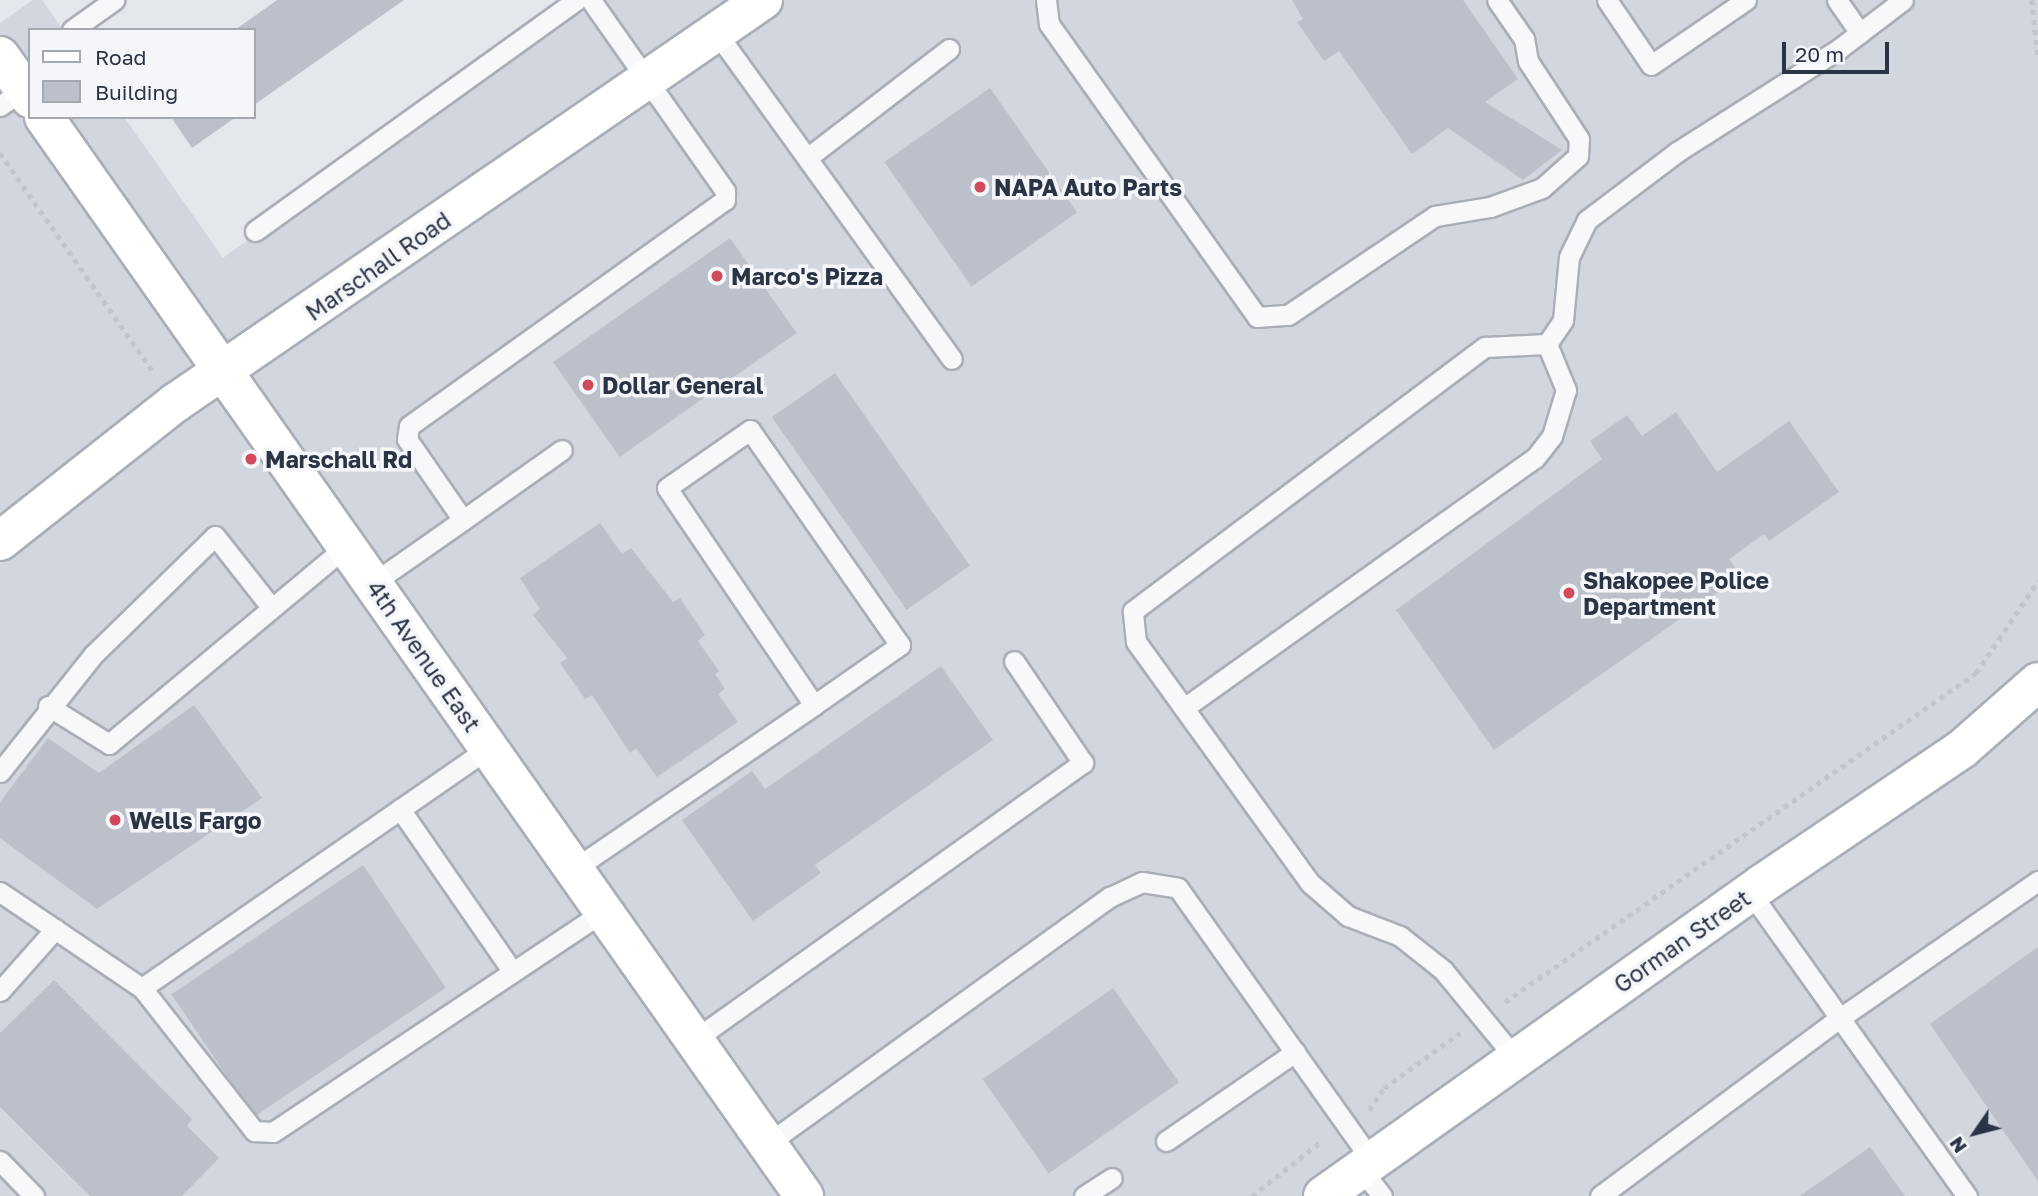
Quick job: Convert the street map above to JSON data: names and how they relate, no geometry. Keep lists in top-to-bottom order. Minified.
{"streets":{"street":["Marschall Road","4th Avenue East","Gorman Street"]},"crossings":[["Marschall Road","4th Avenue East"]],"places":["NAPA Auto Parts","Marco's Pizza","Dollar General","Marschall Rd","Shakopee Police Department","Wells Fargo"],"legend":["Road","Building"],"scale_bar":"20 m","north":"bottom left"}
